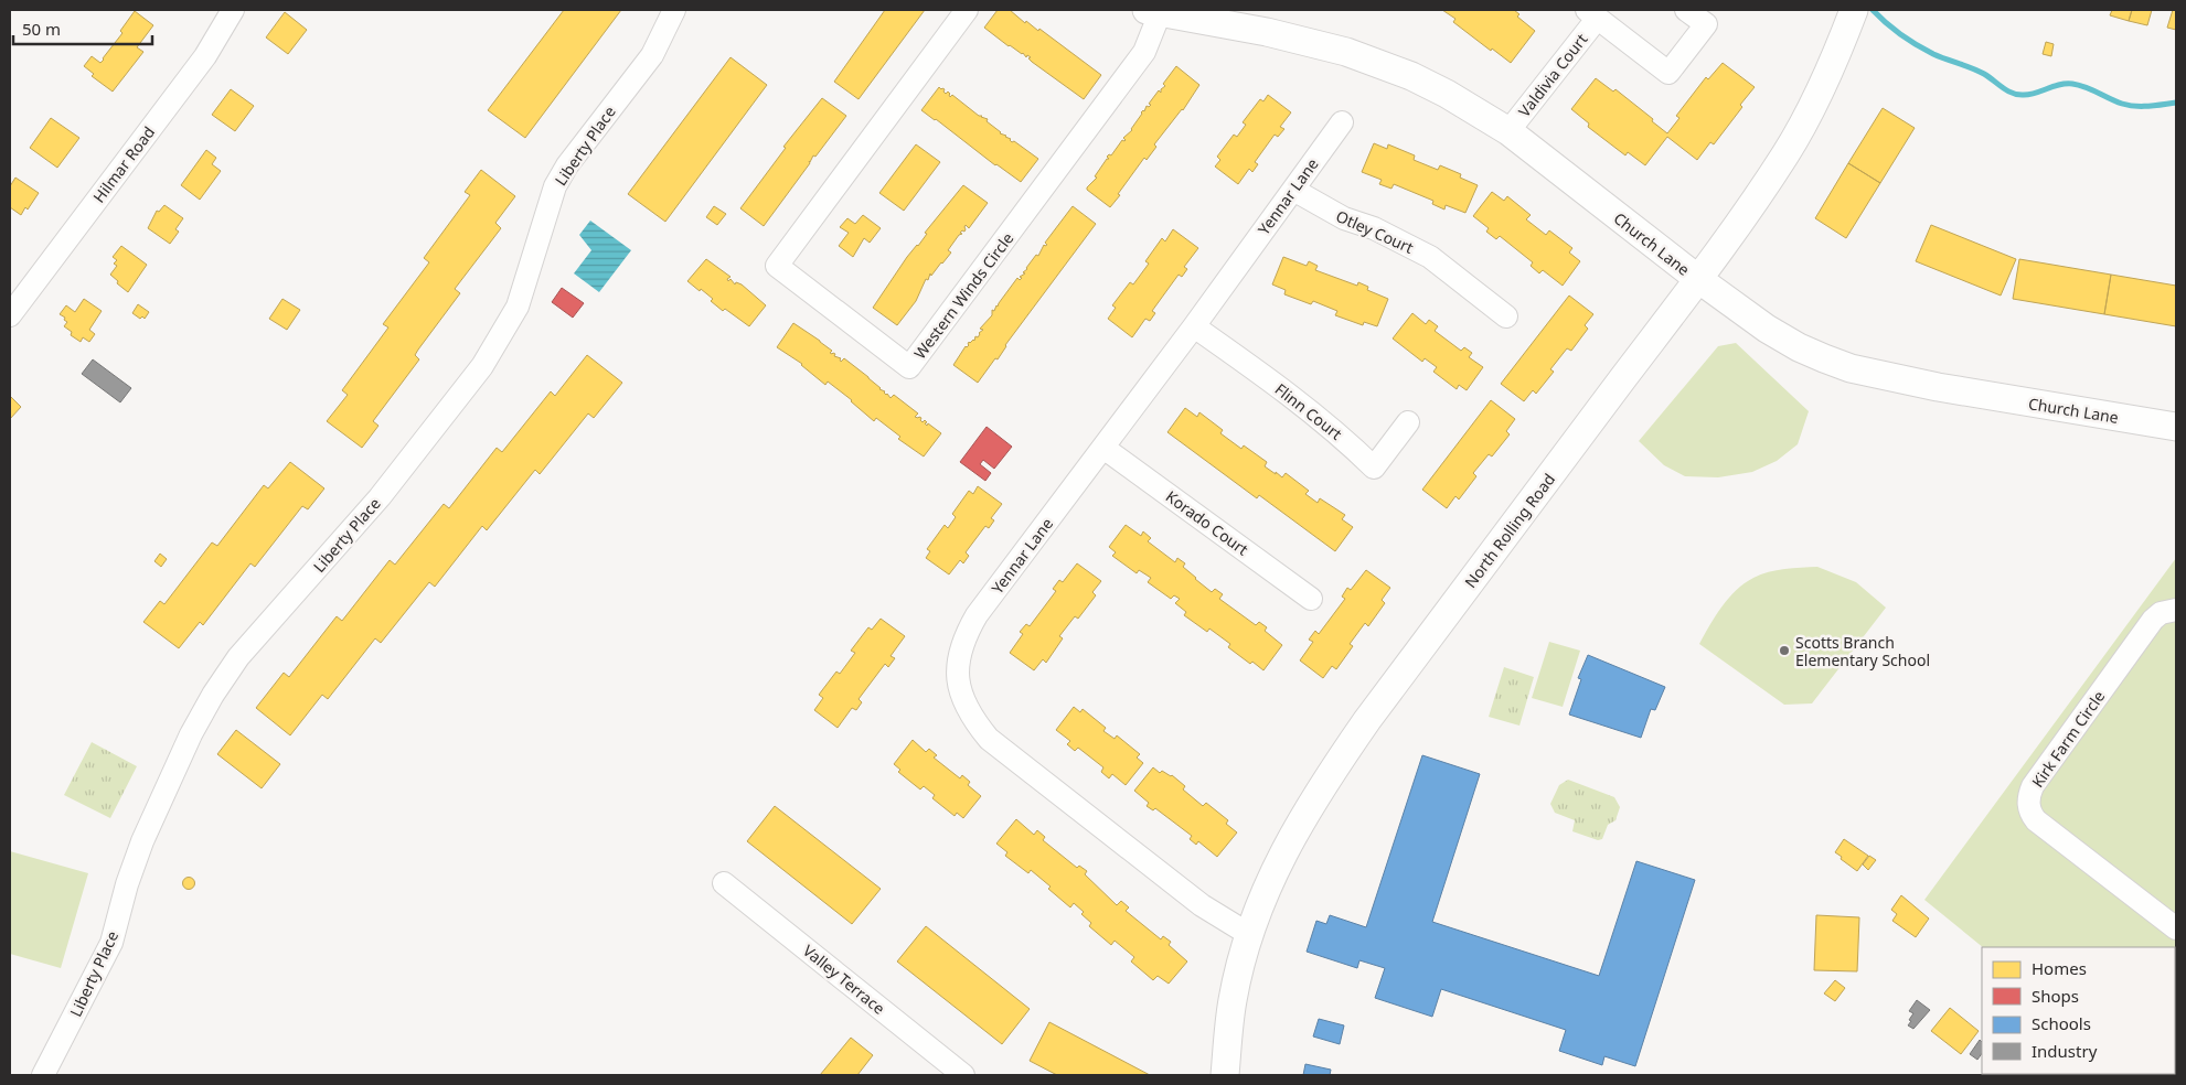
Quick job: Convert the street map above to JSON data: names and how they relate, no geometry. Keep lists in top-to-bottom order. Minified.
{"streets":{"street":["Valdivia Court","Liberty Place","Hilmar Road","Yennar Lane","Otley Court","Church Lane","Western Winds Circle","Flinn Court","Korado Court","North Rolling Road","Kirk Farm Circle","Valley Terrace"]},"crossings":[["Valdivia Court","Church Lane"],["Yennar Lane","Otley Court"],["Yennar Lane","Flinn Court"],["Yennar Lane","Korado Court"],["Yennar Lane","North Rolling Road"],["Church Lane","Western Winds Circle"],["Church Lane","North Rolling Road"]],"places":["Scotts Branch Elementary School"],"legend":["Homes","Shops","Schools","Industry"],"scale_bar":"50 m"}
